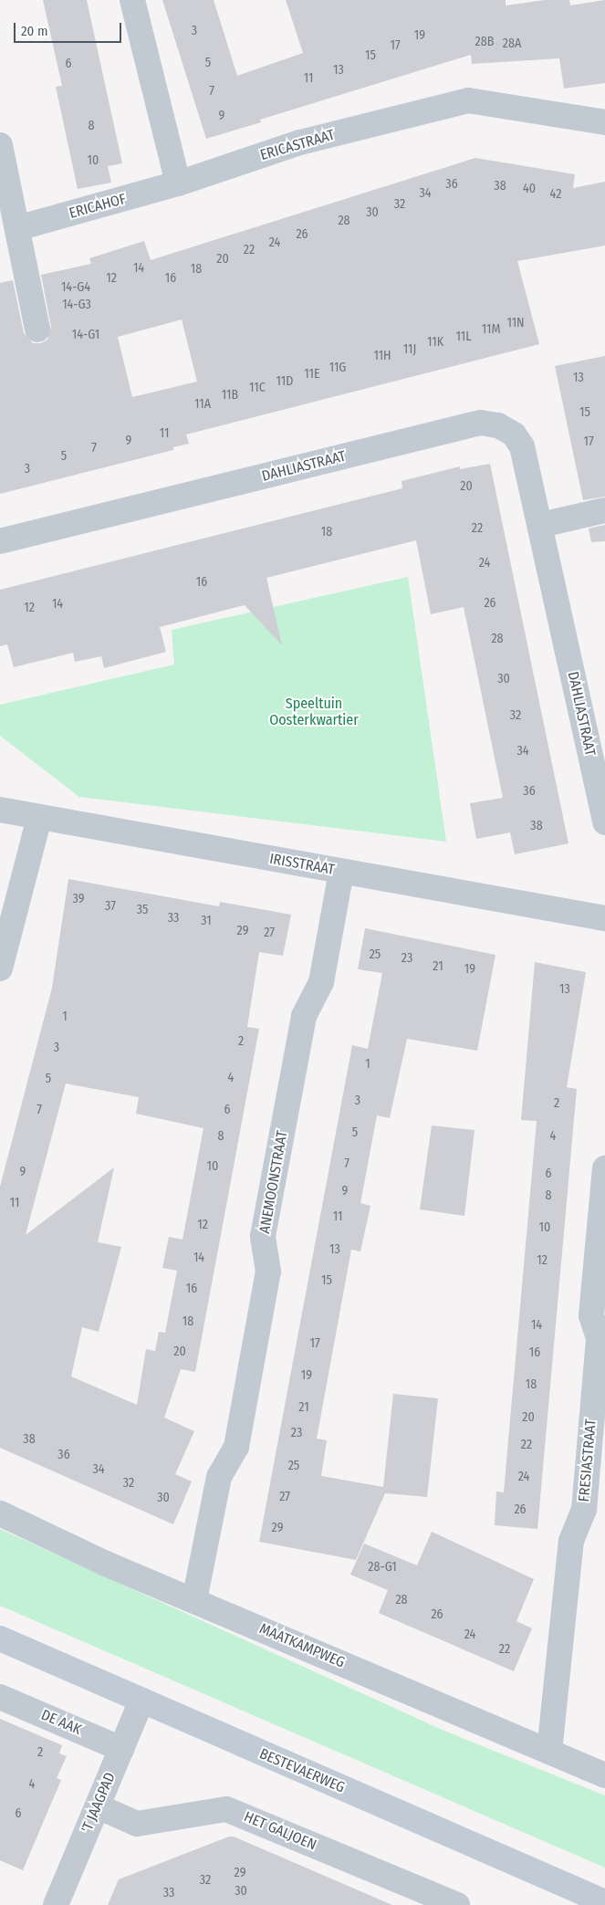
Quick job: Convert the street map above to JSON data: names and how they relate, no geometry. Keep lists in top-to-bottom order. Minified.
{"streets":{"street":["ERICASTRAAT","ERICAHOF","DAHLIASTRAAT","IRISSTRAAT","ANEMOONSTRAAT","FRESIASTRAAT","MAATKAMPWEG","DE AAK","BESTEVAERWEG","'T JAAGPAD","HET GALJOEN"]},"crossings":[["ERICASTRAAT","ERICAHOF"],["IRISSTRAAT","ANEMOONSTRAAT"],["ANEMOONSTRAAT","MAATKAMPWEG"],["FRESIASTRAAT","MAATKAMPWEG"],["DE AAK","'T JAAGPAD"],["BESTEVAERWEG","'T JAAGPAD"],["'T JAAGPAD","HET GALJOEN"]],"parks":["Speeltuin Oosterkwartier"],"house_numbers":["3","19","28B","28A","17","15","5","6","13","11","7","9","8","10","36","38","40","34","42","32","30","28","26","24","22","20","14","18","12","16","14-G4","14-G3","11N","11M","14-G1","11L","11K","11J","11H","11G","11E","13","11D","11C","11B","11A","15","11","9","17","7","5","3","20","22","18","24","16","26","14","12","28","30","32","34","36","38","39","37","35","33","31","29","27","25","23","21","19","13","1","2","3","1","4","5","3","2","7","6","5","8","4","7","10","9","6","9","8","11","11","12","10","13","14","12","15","16","18","14","17","20","16","19","18","21","20","23","38","22","36","25","34","24","32","27","30","26","29","28-G1","28","26","24","22","2","4","6","29","32","30","33"],"scale_bar":"20 m"}
